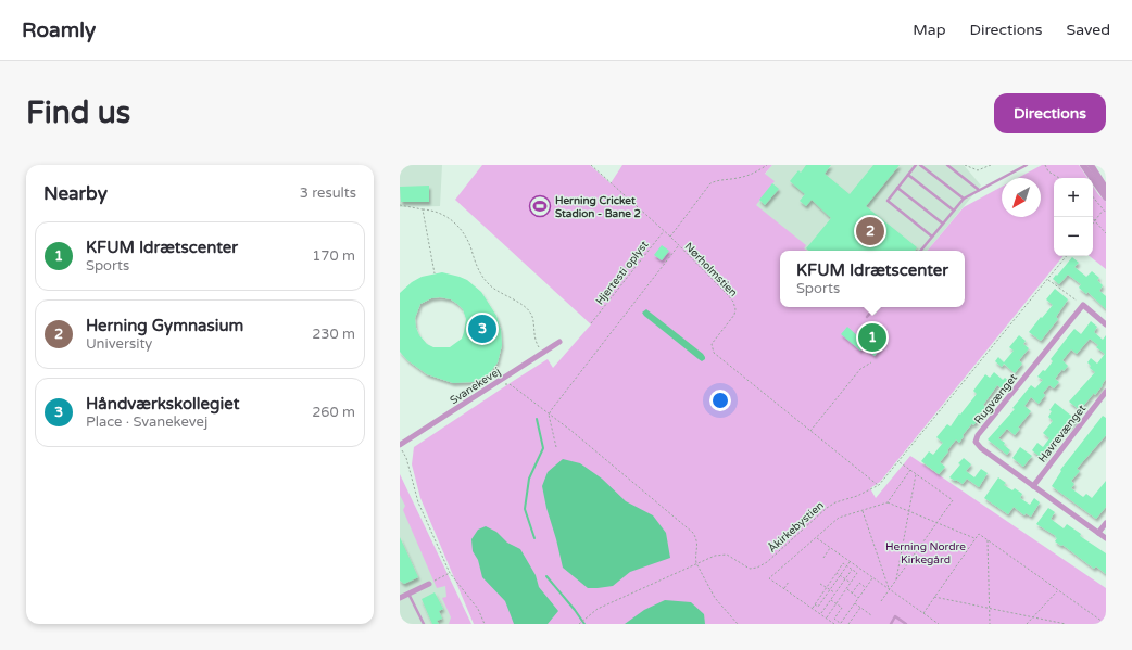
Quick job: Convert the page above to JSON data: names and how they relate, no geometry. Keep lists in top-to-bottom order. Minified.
{"streets":{"street":["Svanekevej","Rugvænget","Havrevænget"],"path":["Nørholmstien","Hjertesti oplyst","Åkirkebystien"]},"crossings":[["Nørholmstien","Hjertesti oplyst"],["Nørholmstien","Åkirkebystien"],["Rugvænget","Havrevænget"]],"parks":["Herning Nordre Kirkegård"],"places":{"sports":["Herning Cricket Stadion - Bane 2"]},"north":"bottom left","page":{"header":"Roamly","nav":["Map","Directions","Saved"],"buttons":"Directions","title":"Find us","heading":["Nearby","3 results"],"map_buttons":["+","−"],"pins":["2","3","1"],"list":[{"mark":"1","name":"KFUM Idrætscenter","note":"Sports","value":"170 m"},{"mark":"2","name":"Herning Gymnasium","note":"University","value":"230 m"},{"mark":"3","name":"Håndværkskollegiet","note":"Place · Svanekevej","value":"260 m"}],"popup":["KFUM Idrætscenter","Sports"]}}
